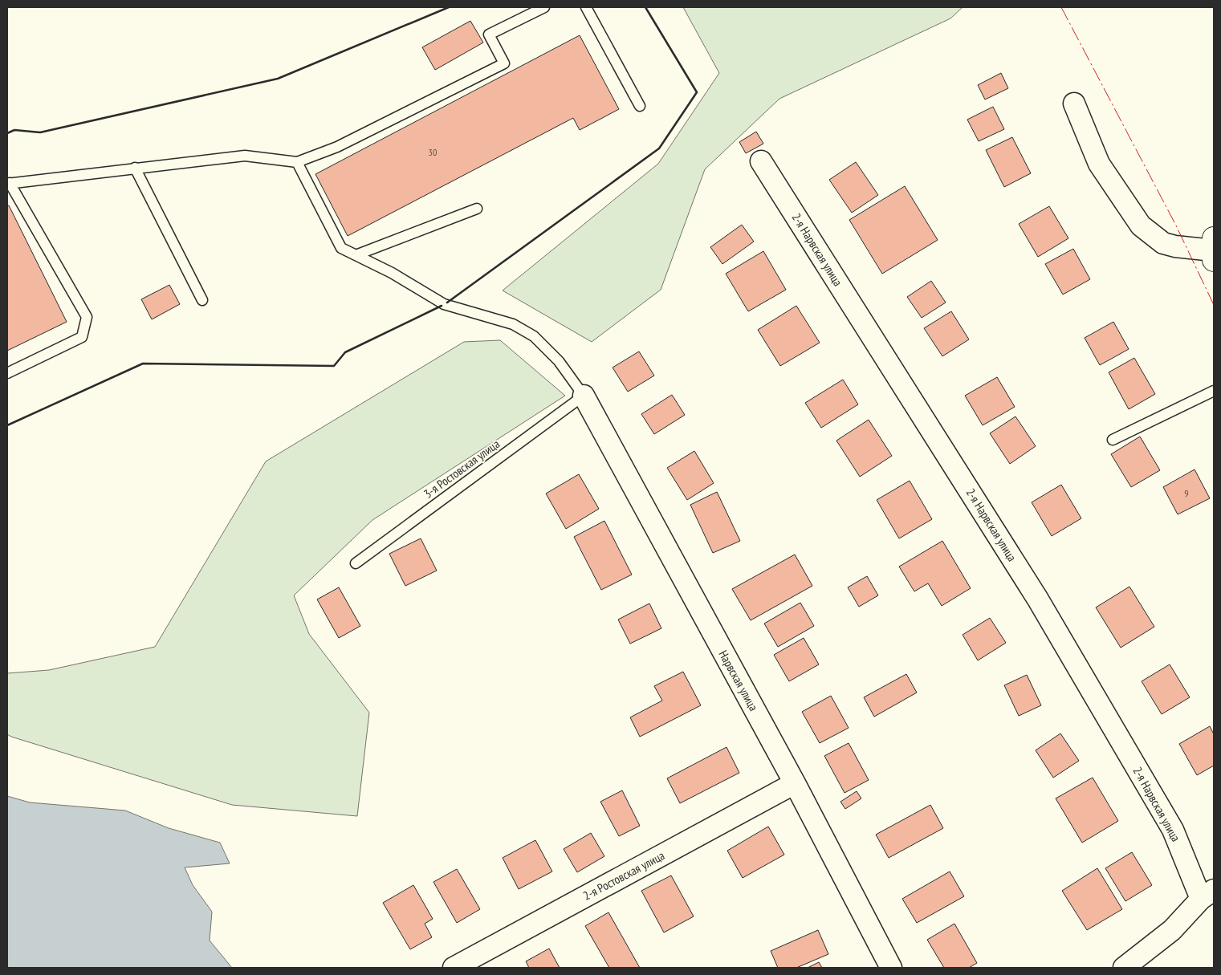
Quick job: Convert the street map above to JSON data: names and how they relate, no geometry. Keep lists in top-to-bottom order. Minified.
{"streets":{"street":["2-я Нарвская улица","Нарвская улица","2-я Ростовская улица"],"lane":["3-я Ростовская улица"]},"crossings":[["3-я Ростовская улица","Нарвская улица"],["Нарвская улица","2-я Ростовская улица"]],"house_numbers":["30","9"]}
